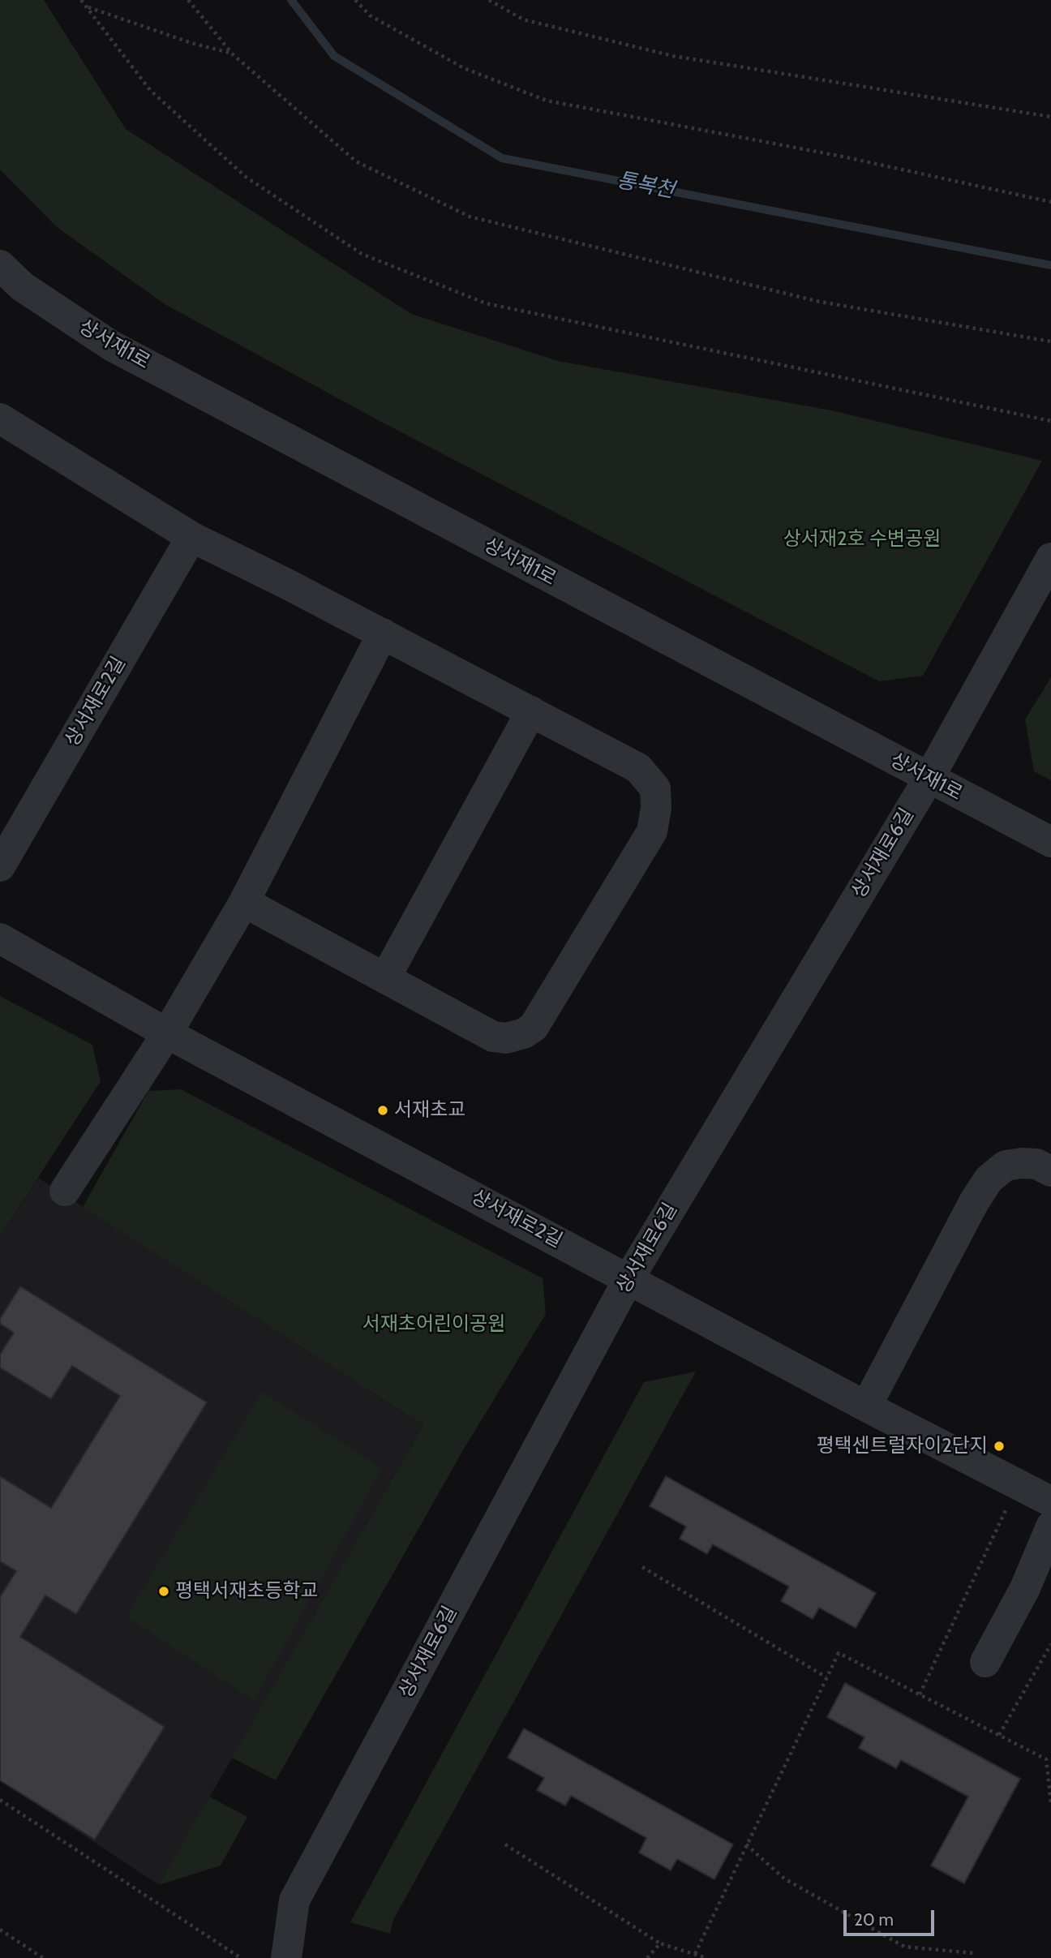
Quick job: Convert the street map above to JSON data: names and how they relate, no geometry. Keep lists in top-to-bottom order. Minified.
{"streets":{"street":["상서재1로","상서재로2길","상서재로6길"]},"crossings":[["상서재1로","상서재로6길"],["상서재로2길","상서재로6길"]],"water":["통복천"],"parks":["상서재2호 수변공원","서재초어린이공원"],"places":["서재초교","평택센트럴자이2단지","평택서재초등학교"],"scale_bar":"20 m"}
